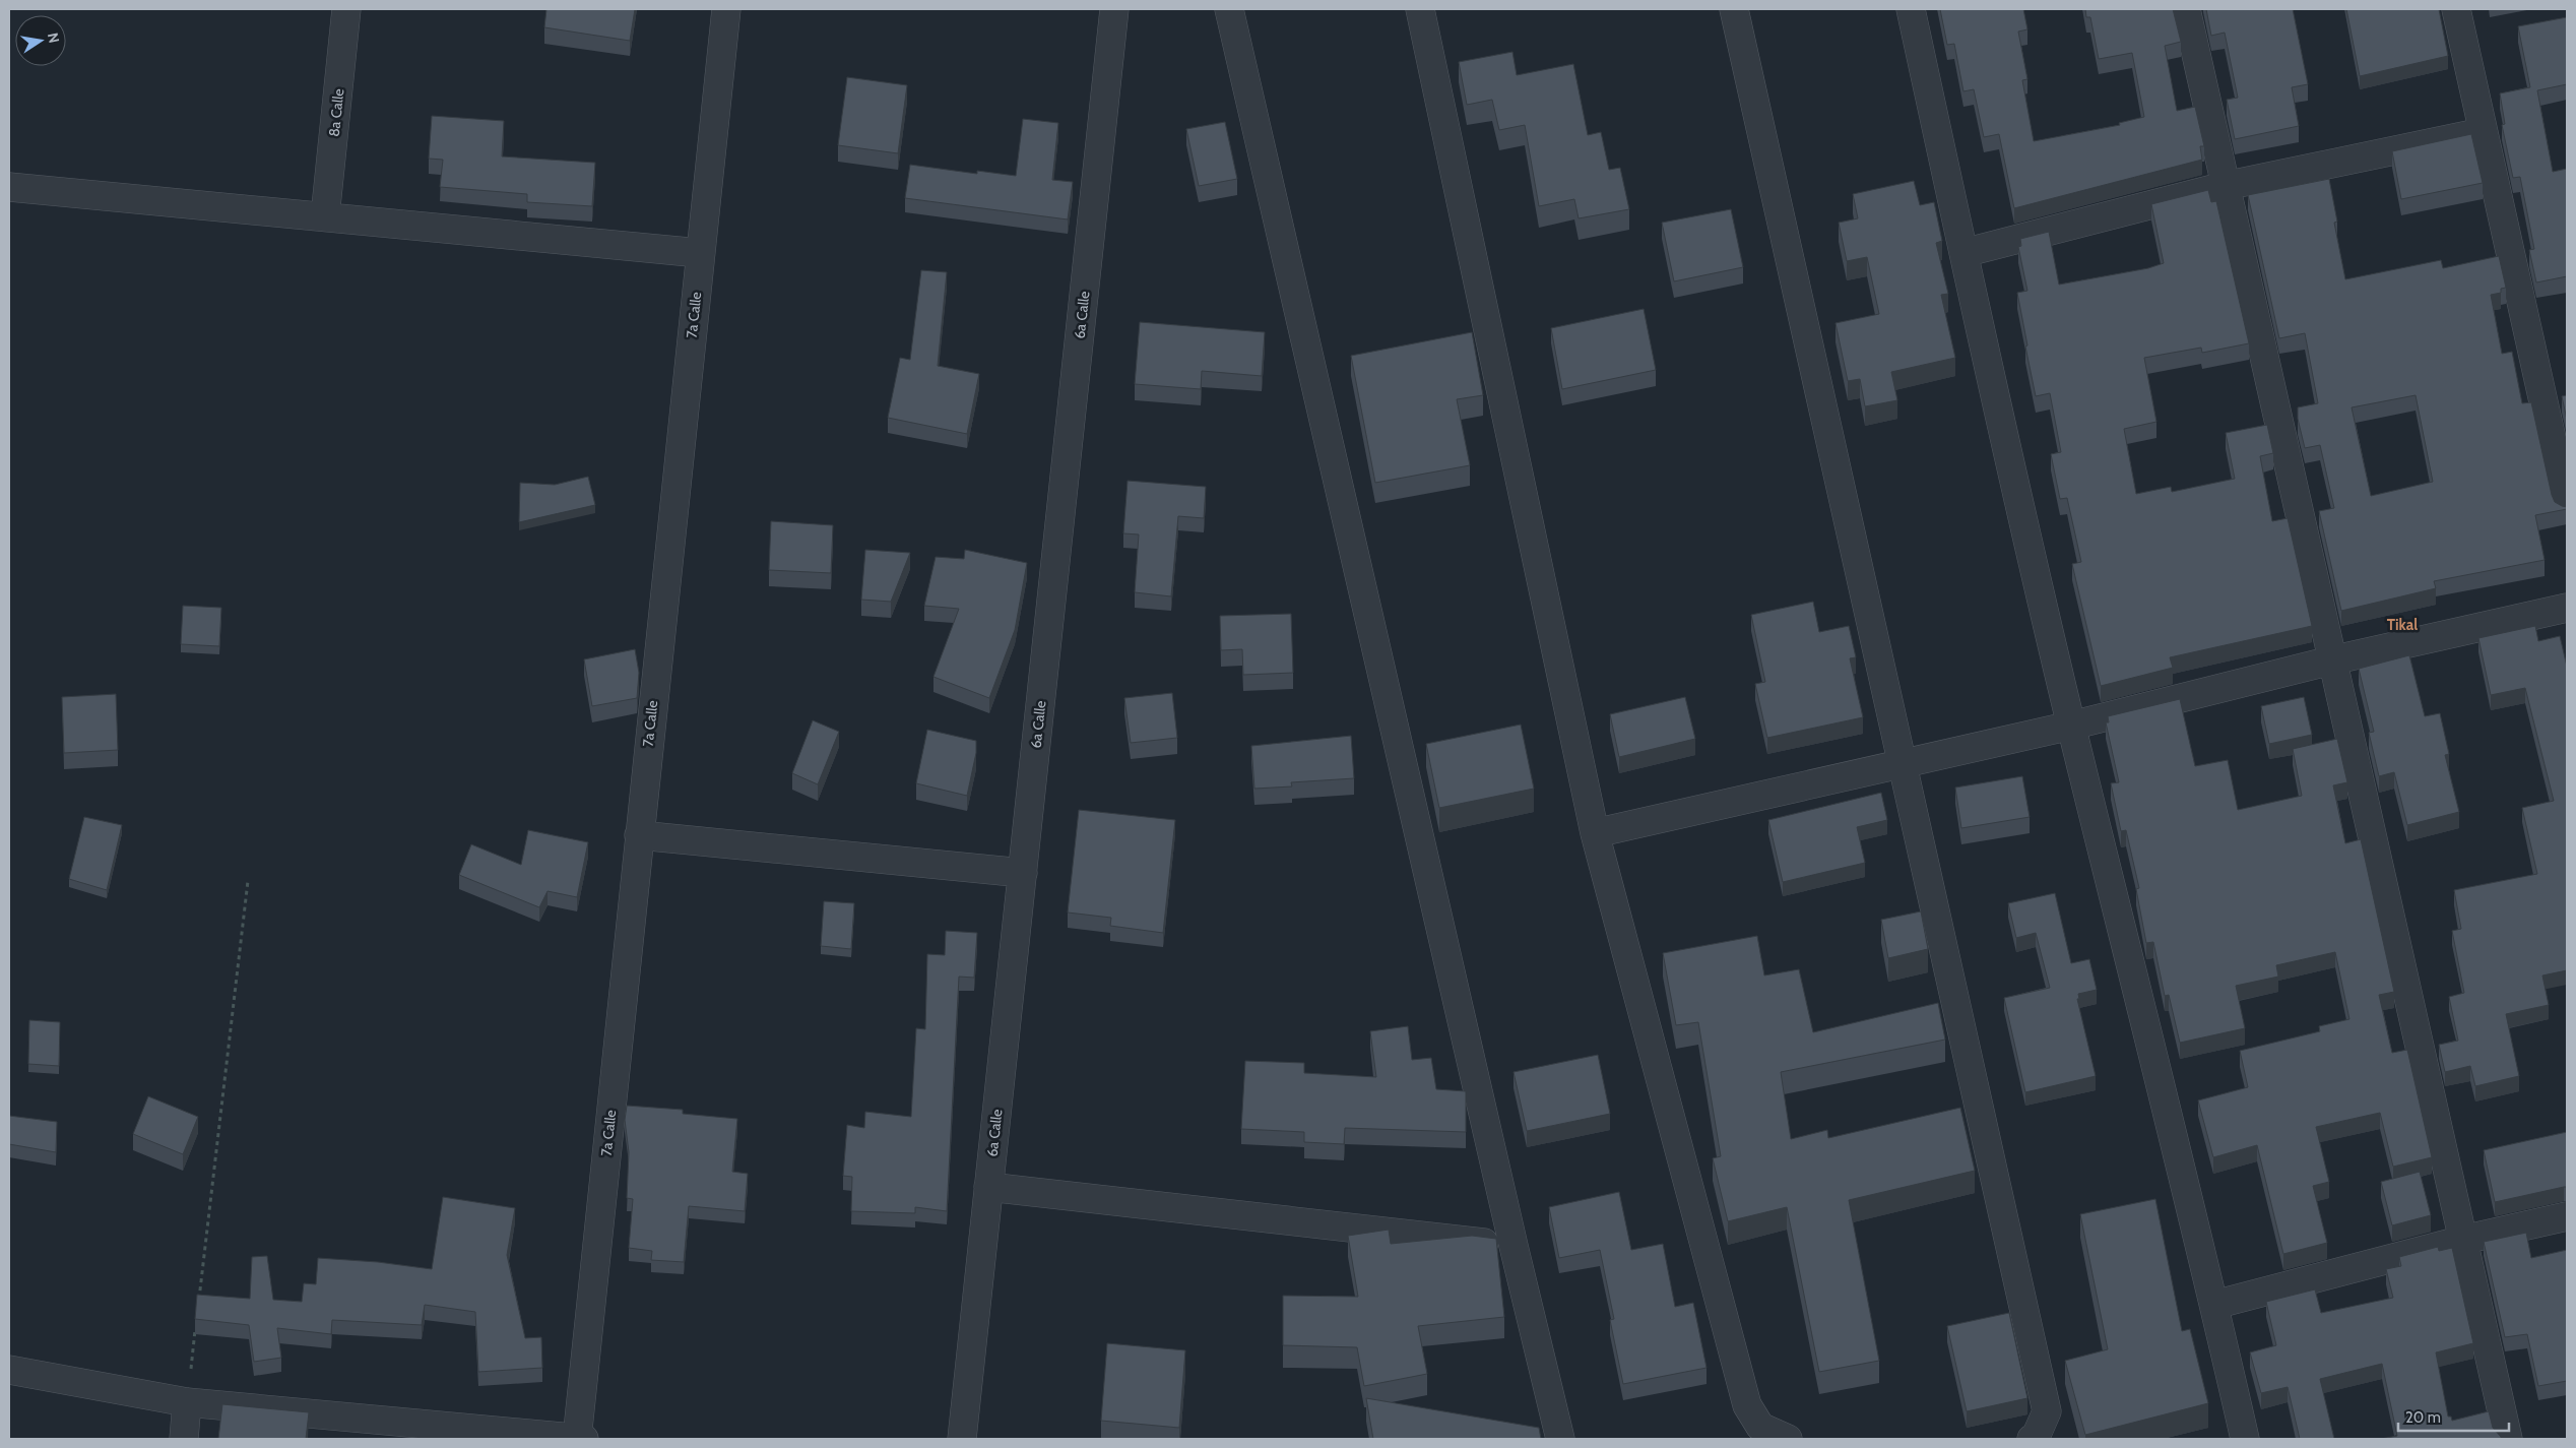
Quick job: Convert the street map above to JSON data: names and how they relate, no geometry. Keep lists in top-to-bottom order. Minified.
{"streets":{"street":["8a Calle","7a Calle","6a Calle"]},"districts":["Tikal"],"scale_bar":"20 m","north":"right"}
